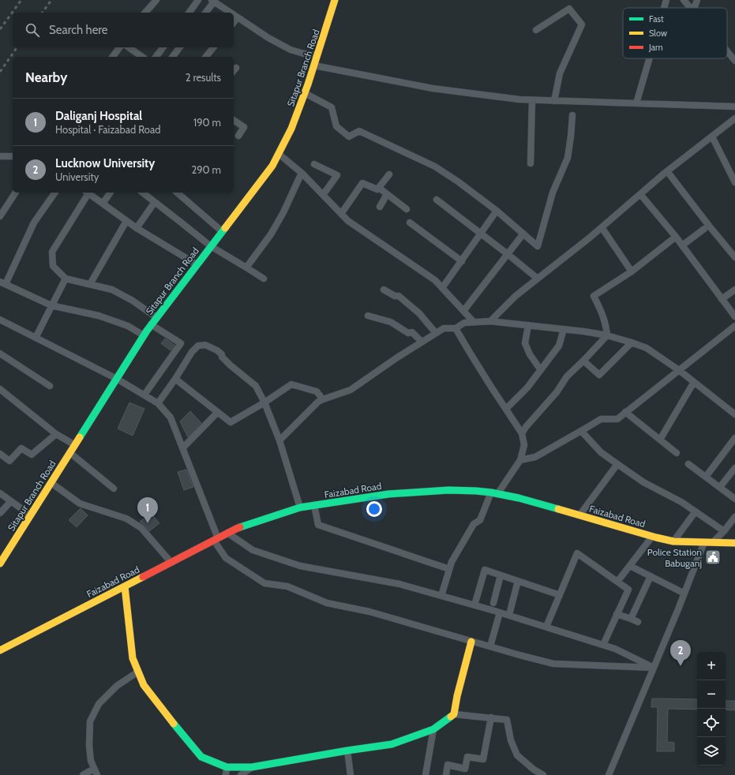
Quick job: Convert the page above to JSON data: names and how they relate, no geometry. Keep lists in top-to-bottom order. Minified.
{"streets":{"street":["Sitapur Branch Road","Faizabad Road"]},"places":{"public building":["Police Station Babuganj"]},"legend":["Fast","Slow","Jam"],"page":{"search":"Search here","heading":["Nearby","2 results"],"list":[{"mark":"1","name":"Daliganj Hospital","note":"Hospital · Faizabad Road","value":"190 m"},{"mark":"2","name":"Lucknow University","note":"University","value":"290 m"}],"pins":["1","2"],"map_buttons":["+","−"]}}
